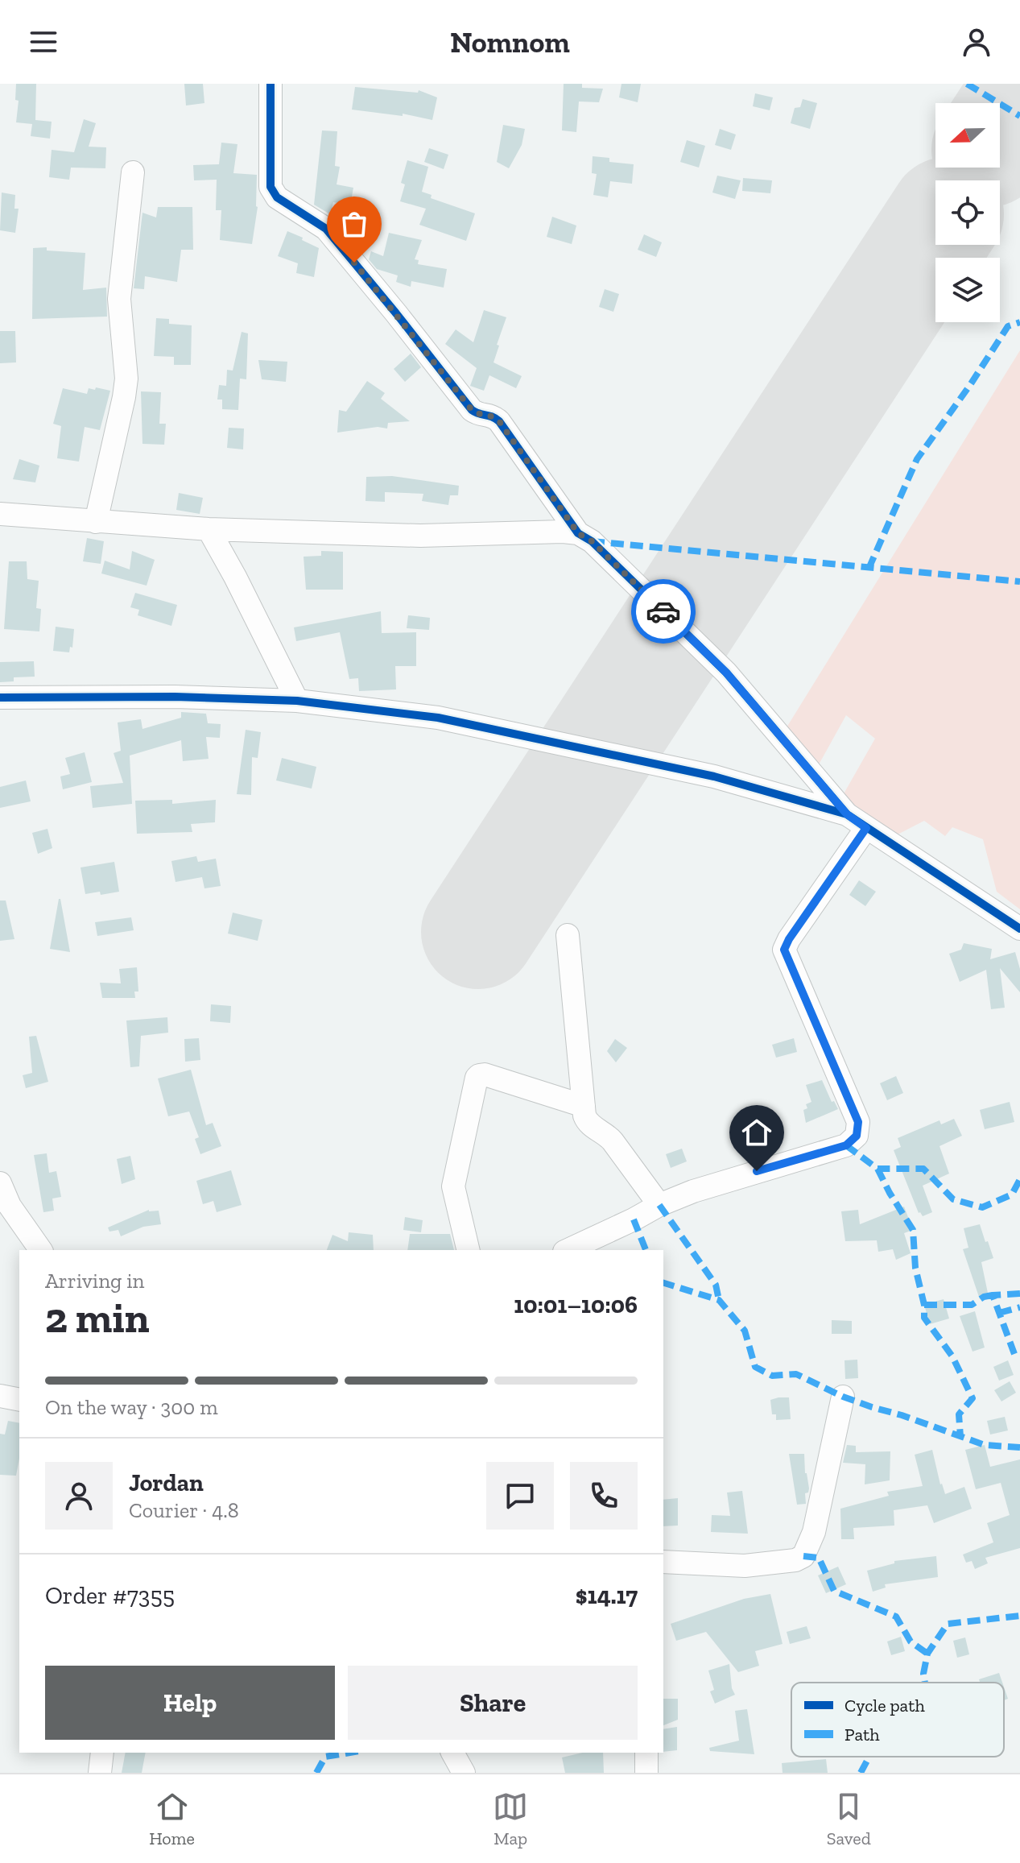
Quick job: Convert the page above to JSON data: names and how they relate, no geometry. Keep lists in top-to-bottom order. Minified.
{"legend":["Cycle path","Path"],"north":"left","page":{"header":"Nomnom","heading":["2 min","Arriving in","10:01–10:06"],"panel":["Jordan","Courier · 4.8","Order #7355","$14.17"],"bar":"On the way · 300 m","buttons":["Help","Share"],"tabs":["Home","Map","Saved"]}}
